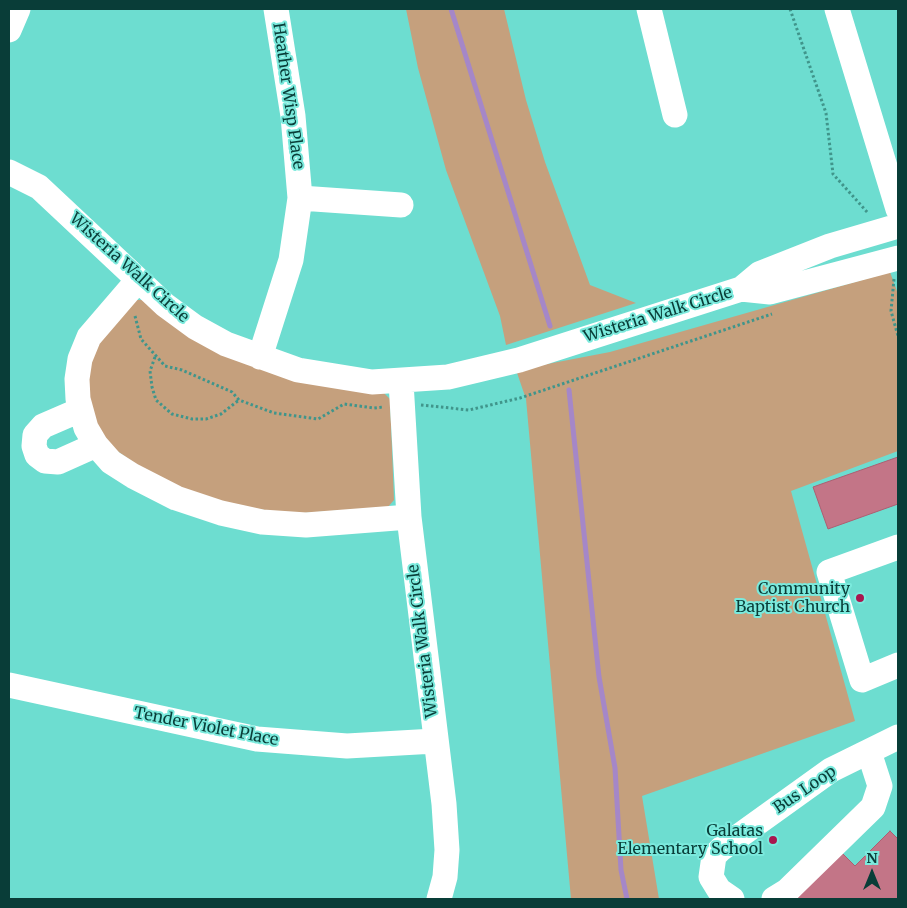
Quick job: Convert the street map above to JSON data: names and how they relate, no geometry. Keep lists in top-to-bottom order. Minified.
{"streets":{"street":["Heather Wisp Place","Wisteria Walk Circle","Tender Violet Place","Bus Loop"]},"crossings":[["Heather Wisp Place","Wisteria Walk Circle"],["Wisteria Walk Circle","Tender Violet Place"]],"places":["Community Baptist Church","Galatas Elementary School"],"north":"top"}
